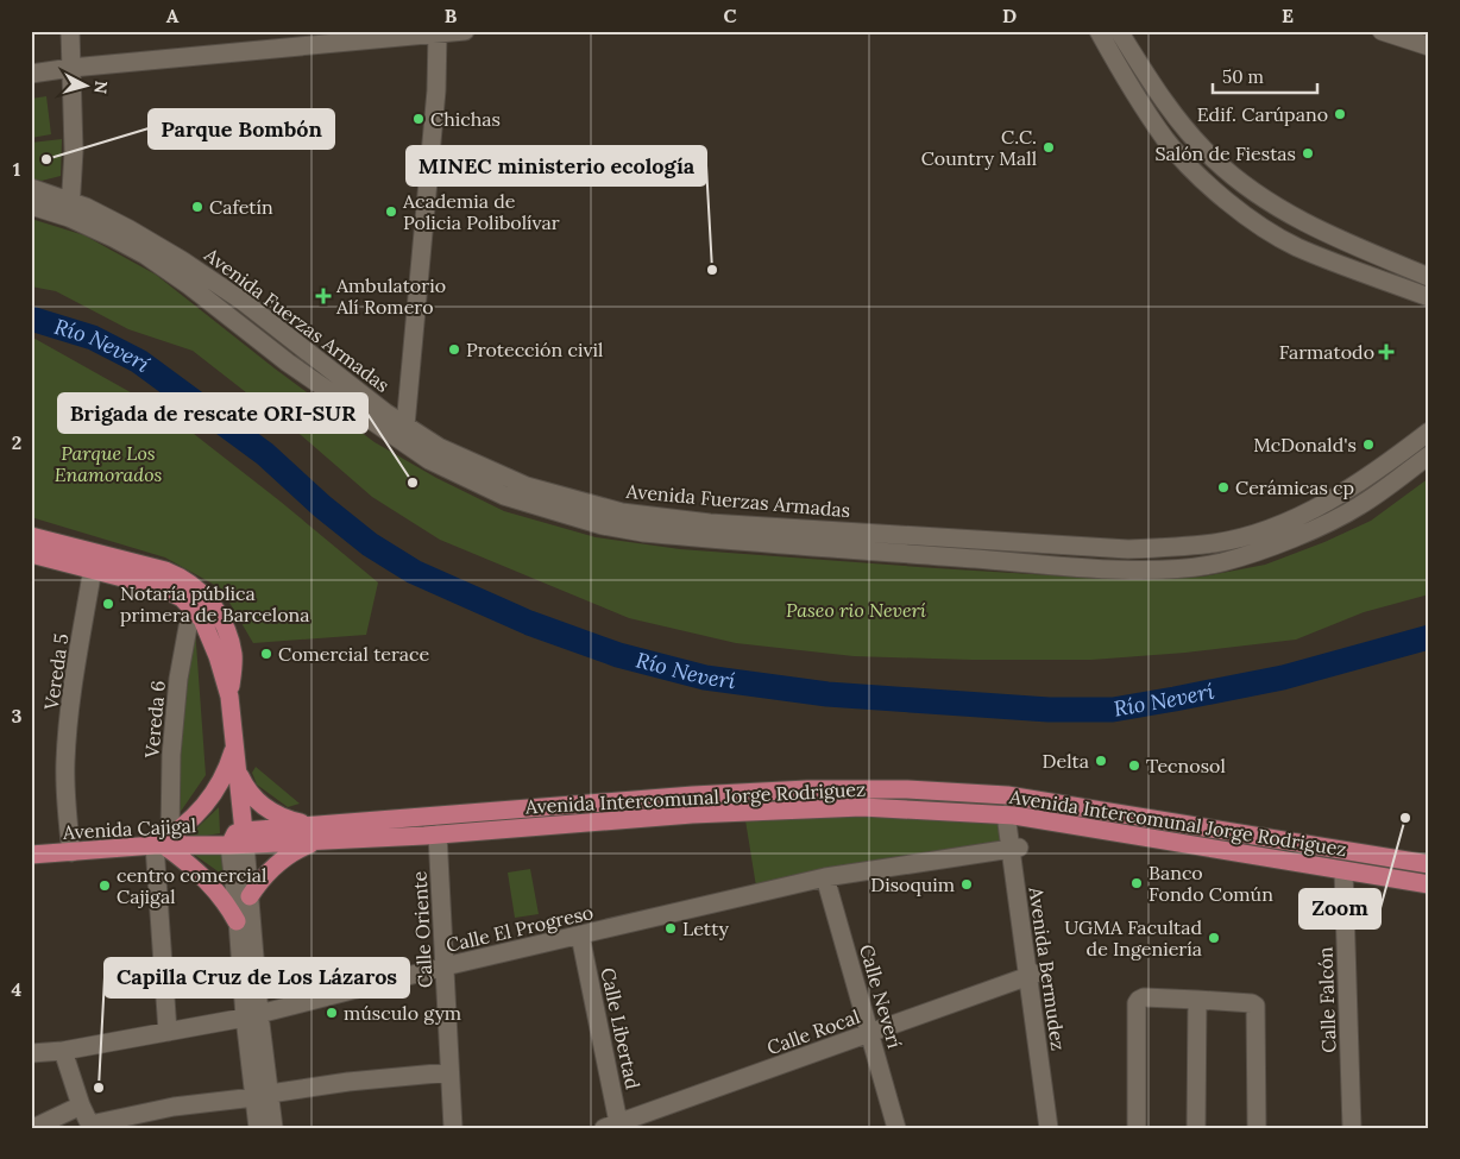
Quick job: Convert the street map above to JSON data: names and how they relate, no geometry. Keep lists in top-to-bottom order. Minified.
{"streets":{"main road":["Avenida Intercomunal Jorge Rodriguez","Avenida Cajigal"],"street":["Avenida Fuerzas Armadas","Vereda 5","Vereda 6","Calle El Progreso","Calle Oriente","Avenida Bermudez","Calle Neverí","Calle Falcón","Calle Libertad","Calle Rocal"]},"crossings":[["Vereda 5","Avenida Cajigal"],["Vereda 6","Avenida Cajigal"],["Vereda 6","Calle El Progreso"],["Avenida Intercomunal Jorge Rodriguez","Avenida Cajigal"],["Avenida Intercomunal Jorge Rodriguez","Calle Oriente"],["Avenida Intercomunal Jorge Rodriguez","Avenida Bermudez"],["Avenida Intercomunal Jorge Rodriguez","Calle Falcón"],["Calle El Progreso","Calle Oriente"],["Calle El Progreso","Avenida Bermudez"],["Calle El Progreso","Calle Neverí"],["Calle El Progreso","Calle Libertad"],["Avenida Bermudez","Calle Rocal"],["Calle Neverí","Calle Rocal"],["Calle Libertad","Calle Rocal"]],"water":["Río Neverí"],"parks":["Parque Los Enamorados","Paseo rio Neverí"],"places":{"other":["Edif. Carúpano","Chichas","C.C. Country Mall","Salón de Fiestas","Parque Bombón","Cafetín","Academia de Policia Polibolívar","MINEC ministerio ecología","Protección civil","McDonald's","Brigada de rescate ORI-SUR","Cerámicas cp","Notaría pública primera de Barcelona","Comercial terace","Delta","Tecnosol","Zoom","Banco Fondo Común","Disoquim","centro comercial Cajigal","Letty","UGMA Facultad de Ingeniería","músculo gym","Capilla Cruz de Los Lázaros"],"health":["Ambulatorio Alí Romero","Farmatodo"]},"scale_bar":"50 m","north":"right","grid":{"columns":["A","B","C","D","E"],"rows":["1","2","3","4"]}}
